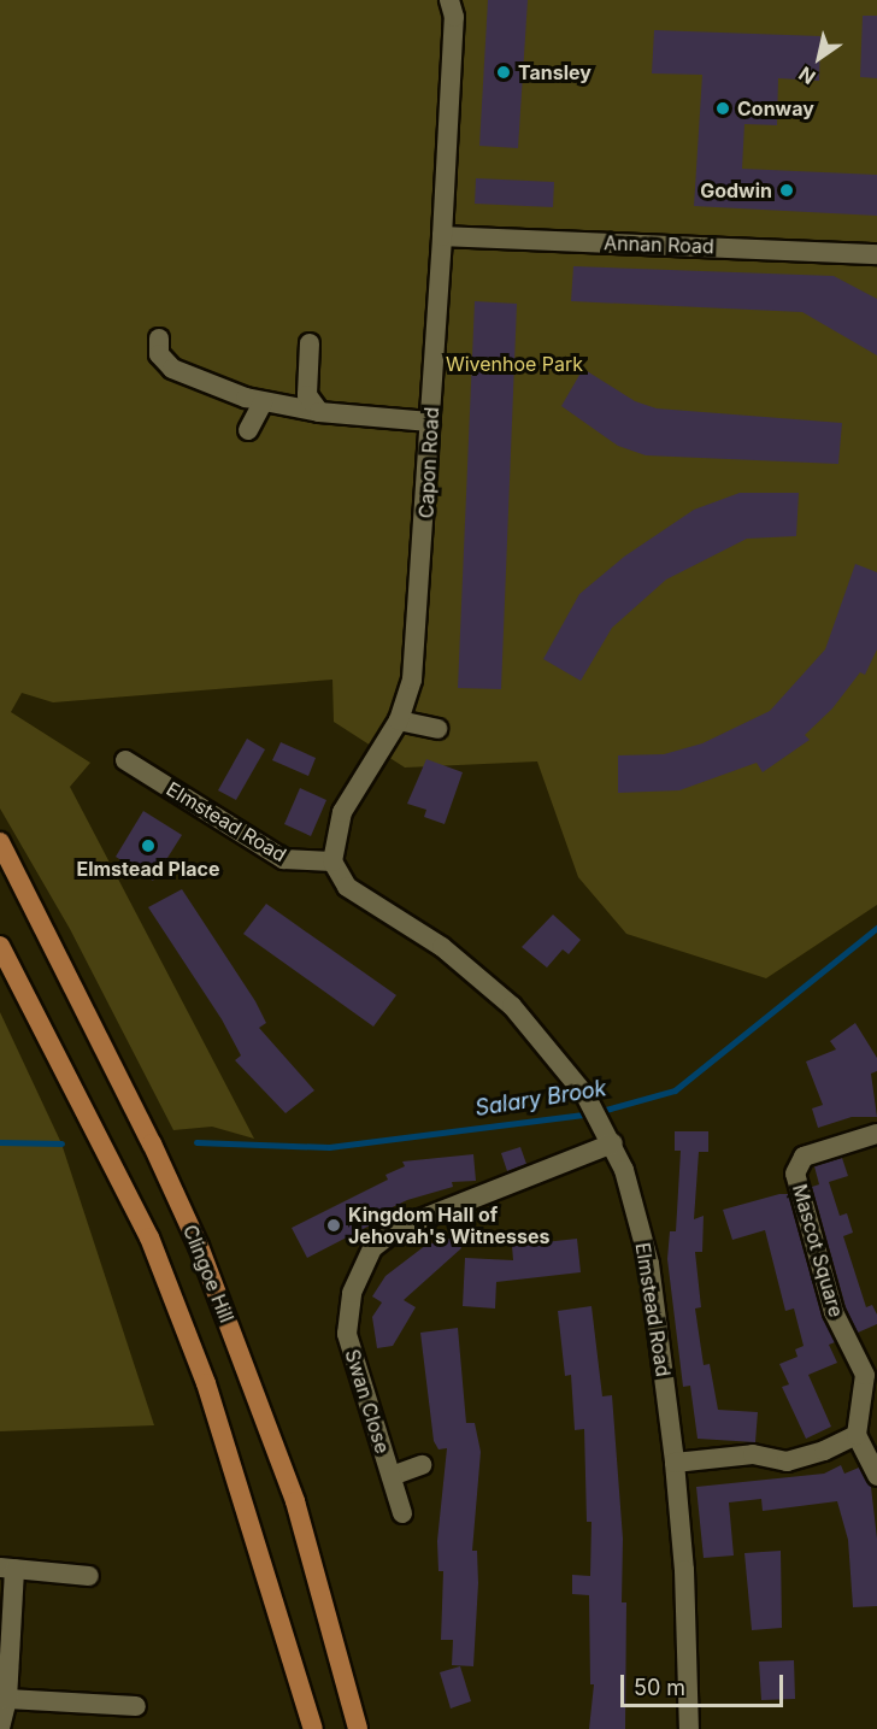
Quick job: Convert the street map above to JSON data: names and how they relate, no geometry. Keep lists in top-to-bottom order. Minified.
{"streets":{"main road":["Clingoe Hill"],"street":["Annan Road","Capon Road","Elmstead Road","Mascot Square","Swan Close"]},"crossings":[["Annan Road","Capon Road"],["Capon Road","Elmstead Road"],["Elmstead Road","Swan Close"]],"water":["Salary Brook"],"parks":["Wivenhoe Park"],"places":["Tansley","Conway","Godwin","Elmstead Place","Kingdom Hall of Jehovah's Witnesses"],"scale_bar":"50 m","north":"bottom left"}
